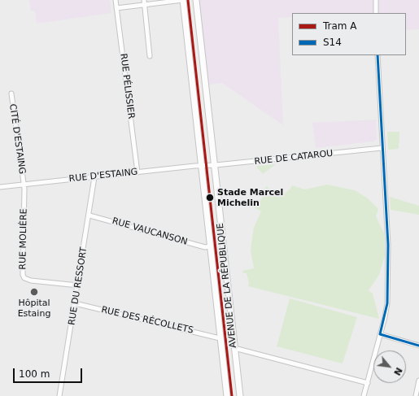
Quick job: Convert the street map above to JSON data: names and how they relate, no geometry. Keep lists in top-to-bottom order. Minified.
{"streets":{"main road":["AVENUE DE LA RÉPUBLIQUE"],"street":["RUE PÉLISSIER","CITÉ D'ESTAING","RUE DE CATAROU","RUE D'ESTAING","RUE VAUCANSON","RUE MOLIÈRE","RUE DU RESSORT","RUE DES RÉCOLLETS"]},"crossings":[["RUE PÉLISSIER","RUE D'ESTAING"],["CITÉ D'ESTAING","RUE D'ESTAING"],["CITÉ D'ESTAING","RUE MOLIÈRE"],["RUE DE CATAROU","RUE D'ESTAING"],["RUE DE CATAROU","AVENUE DE LA RÉPUBLIQUE"],["RUE D'ESTAING","RUE MOLIÈRE"],["RUE D'ESTAING","AVENUE DE LA RÉPUBLIQUE"],["RUE D'ESTAING","RUE DU RESSORT"],["RUE VAUCANSON","AVENUE DE LA RÉPUBLIQUE"],["RUE VAUCANSON","RUE DU RESSORT"],["RUE MOLIÈRE","RUE DU RESSORT"],["AVENUE DE LA RÉPUBLIQUE","RUE DES RÉCOLLETS"],["RUE DU RESSORT","RUE DES RÉCOLLETS"]],"places":["Stade Marcel Michelin","Hôpital Estaing"],"lines":["tram line A","transit line S14"],"legend":["Tram A","S14"],"scale_bar":"100 m","north":"bottom right"}
